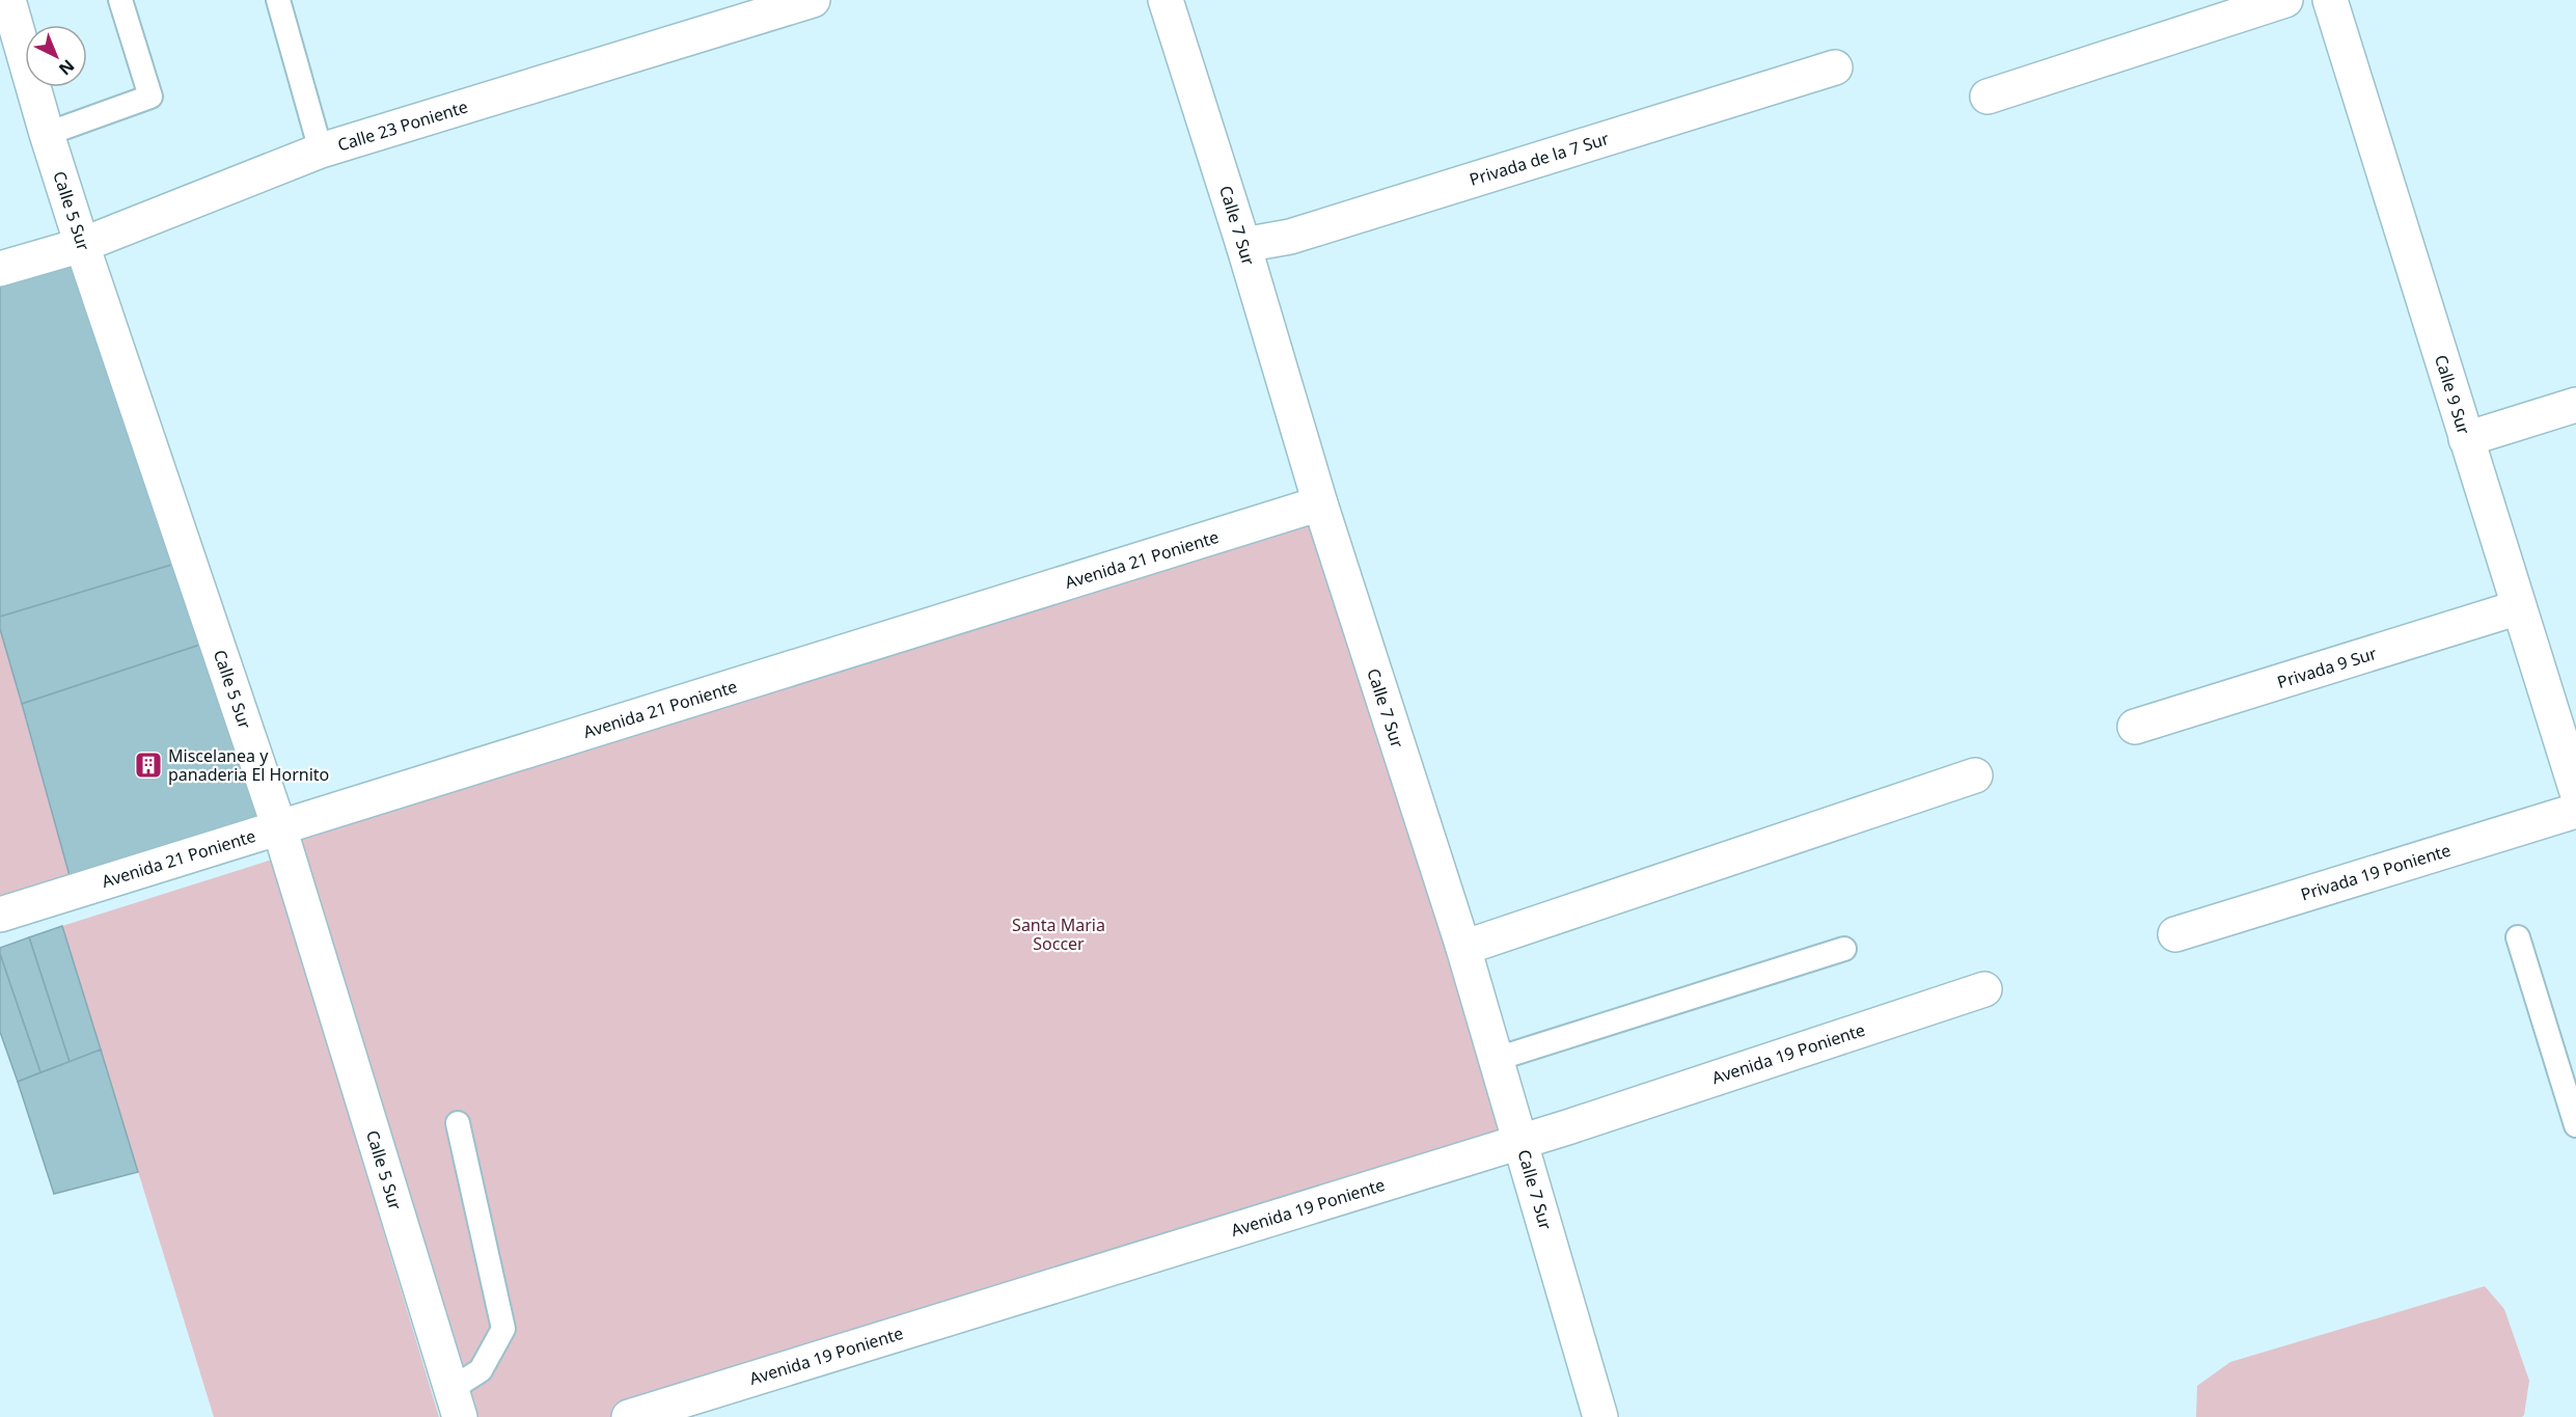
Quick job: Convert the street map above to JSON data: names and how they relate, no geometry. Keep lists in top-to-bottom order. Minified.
{"streets":{"street":["Calle 23 Poniente","Privada de la 7 Sur","Calle 5 Sur","Calle 7 Sur","Calle 9 Sur","Avenida 21 Poniente","Privada 9 Sur","Privada 19 Poniente","Avenida 19 Poniente"]},"crossings":[["Calle 23 Poniente","Calle 5 Sur"],["Privada de la 7 Sur","Calle 7 Sur"],["Calle 5 Sur","Avenida 21 Poniente"],["Calle 7 Sur","Avenida 21 Poniente"],["Calle 7 Sur","Avenida 19 Poniente"],["Calle 9 Sur","Privada 9 Sur"]],"parks":["Santa Maria Soccer"],"places":{"building":["Miscelanea y panaderia El Hornito"]},"north":"bottom right"}
